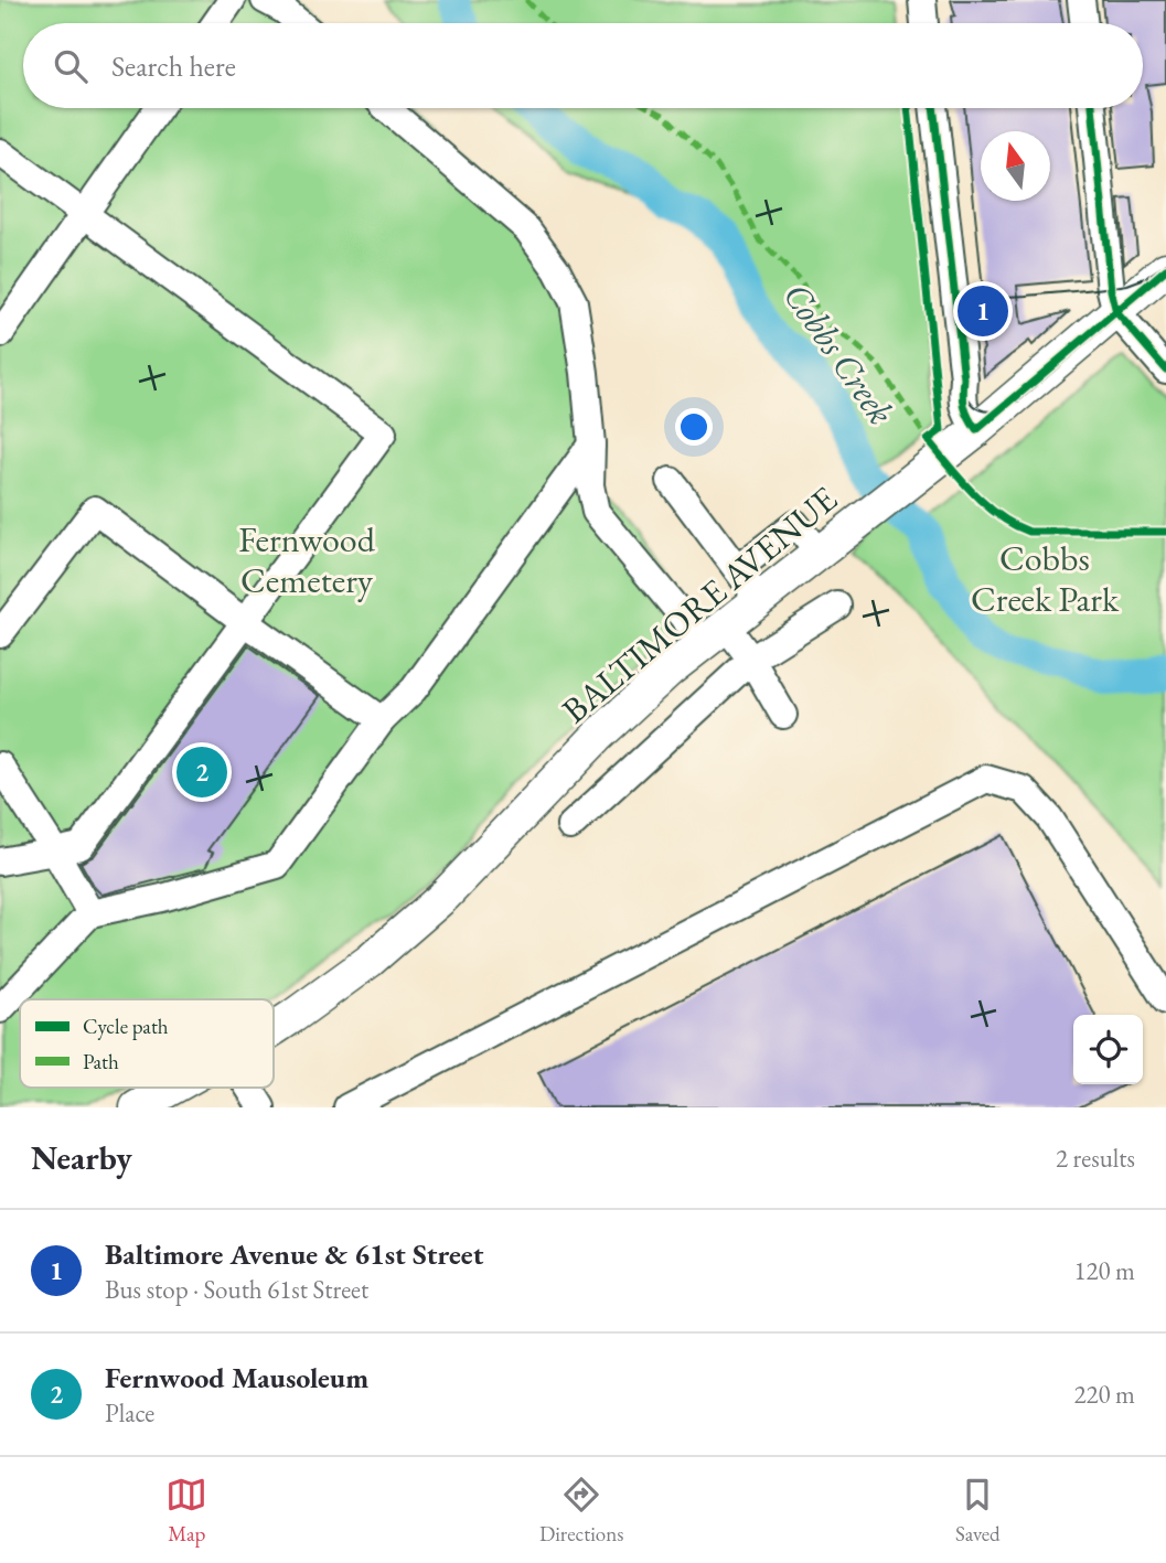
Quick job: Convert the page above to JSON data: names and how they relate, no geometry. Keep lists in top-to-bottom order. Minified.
{"streets":{"main road":["BALTIMORE AVENUE"]},"water":["Cobbs Creek"],"parks":["Fernwood Cemetery","Cobbs Creek Park"],"legend":["Cycle path","Path"],"north":"top","page":{"search":"Search here","pins":["1","2"],"heading":["Nearby","2 results"],"list":[{"mark":"1","name":"Baltimore Avenue & 61st Street","note":"Bus stop · South 61st Street","value":"120 m"},{"mark":"2","name":"Fernwood Mausoleum","note":"Place","value":"220 m"}],"nav":["Map","Directions","Saved"]}}
